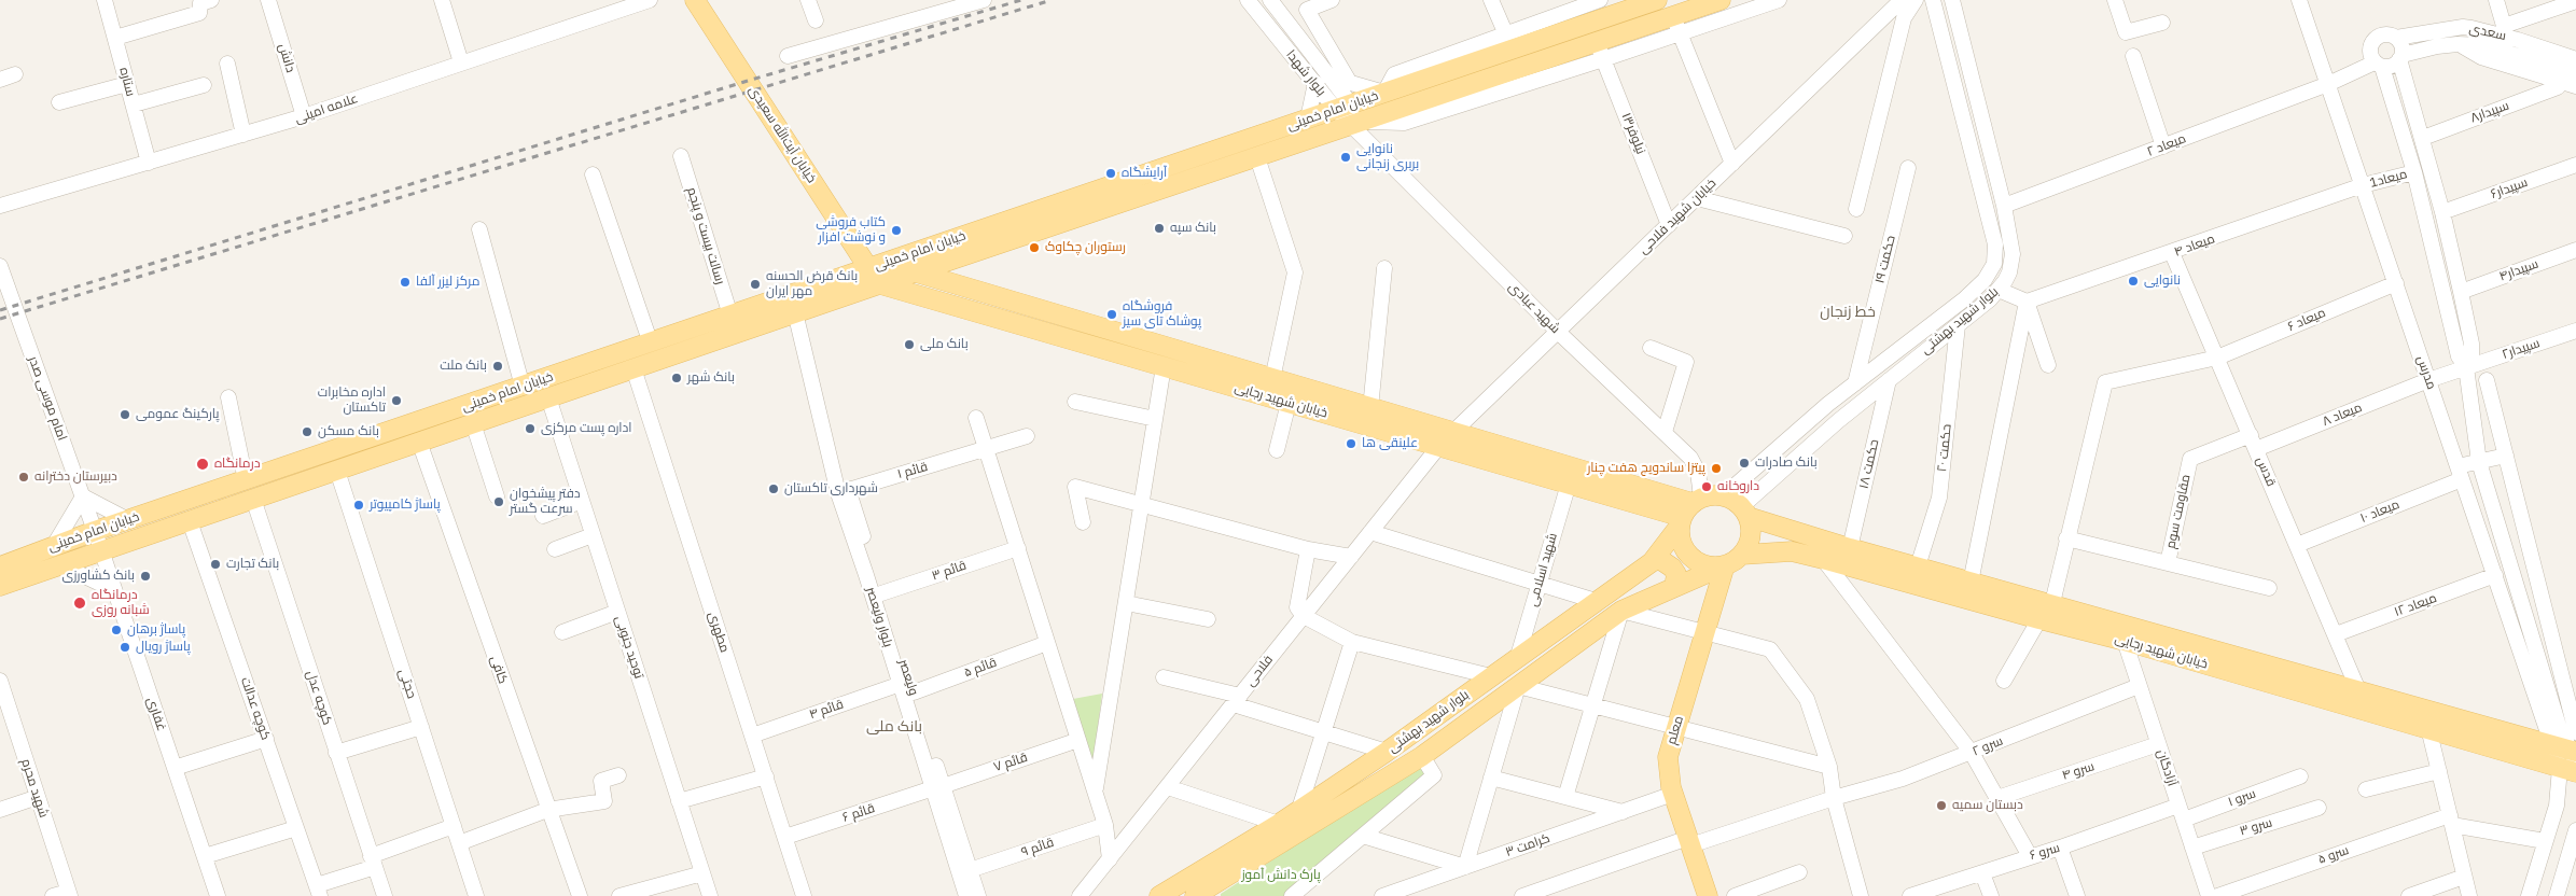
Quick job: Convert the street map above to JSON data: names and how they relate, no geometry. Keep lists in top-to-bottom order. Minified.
{"streets":{"main road":["خیابان امام خمینی","خیابان آیت‌الله سعیدی","بلوار شهید بهشتی","خیابان شهید رجایی","معلم"],"street":["سعدی","دانش","بلوار شهدا","ستاره","علامه امینی","سپیدار۸","نیلوفر۱۳","میعاد ۲","میعاد1","سپیدار۶","خیابان شهید فلاحی","رسالت بیست و پنجم","میعاد ۴","حکمت ۱۹","سپیدار۴","شهید عبادی","میعاد ۶","سپیدار۲","مدرس","امام موسی صدر","میعاد ۸","حکمت ۲۰","حکمت ۱۸","قائم ۱","قدس","مقاومت سوم","میعاد ۱۰","شهید اسلامی","قائم ۳","میعاد ۱۲","بلوار ولیعصر","مطهری","توحید جنوبی","قائم ۵","کافی","فلاحی","ولیعصر","حجتی","کوچه عدل","کوچه عدالت","قائم ۴","غفاری","سرو ۲","قائم ۷","آزادگان","سرو ۴","شهید محرم","سرو ۱","قائم ۶","سرو ۳","کرامت ۳","قائم ۹","سرو ۶","سرو ۵"]},"crossings":[["دانش","علامه امینی"],["بلوار شهدا","خیابان امام خمینی"],["ستاره","علامه امینی"],["خیابان امام خمینی","نیلوفر۱۳"],["خیابان امام خمینی","خیابان آیت‌الله سعیدی"],["خیابان امام خمینی","رسالت بیست و پنجم"],["خیابان امام خمینی","شهید عبادی"],["خیابان امام خمینی","امام موسی صدر"],["خیابان امام خمینی","خیابان شهید رجایی"],["خیابان امام خمینی","مطهری"],["خیابان امام خمینی","توحید جنوبی"],["خیابان امام خمینی","کافی"],["خیابان امام خمینی","ولیعصر"],["خیابان امام خمینی","حجتی"],["خیابان امام خمینی","کوچه عدل"],["خیابان امام خمینی","کوچه عدالت"],["خیابان امام خمینی","غفاری"],["نیلوفر۱۳","خیابان شهید فلاحی"],["خیابان آیت‌الله سعیدی","خیابان شهید رجایی"],["میعاد ۲","بلوار شهید بهشتی"],["میعاد ۲","مدرس"],["میعاد1","میعاد ۴"],["میعاد1","مدرس"],["خیابان شهید فلاحی","شهید عبادی"],["خیابان شهید فلاحی","خیابان شهید رجایی"],["میعاد ۴","مدرس"],["میعاد ۴","قدس"],["حکمت ۱۹","بلوار شهید بهشتی"],["شهید عبادی","بلوار شهید بهشتی"],["شهید عبادی","خیابان شهید رجایی"],["شهید عبادی","معلم"],["میعاد ۶","مدرس"],["میعاد ۶","قدس"],["بلوار شهید بهشتی","خیابان شهید رجایی"],["بلوار شهید بهشتی","حکمت ۲۰"],["بلوار شهید بهشتی","حکمت ۱۸"],["بلوار شهید بهشتی","شهید اسلامی"],["بلوار شهید بهشتی","معلم"],["سپیدار۲","مدرس"],["سپیدار۲","میعاد ۸"],["مدرس","خیابان شهید رجایی"],["مدرس","میعاد ۸"],["مدرس","میعاد ۱۰"],["مدرس","میعاد ۱۲"],["امام موسی صدر","غفاری"],["خیابان شهید رجایی","حکمت ۲۰"],["خیابان شهید رجایی","حکمت ۱۸"],["خیابان شهید رجایی","قدس"],["خیابان شهید رجایی","شهید اسلامی"],["خیابان شهید رجایی","فلاحی"],["خیابان شهید رجایی","معلم"],["خیابان شهید رجایی","آزادگان"],["میعاد ۸","قدس"],["میعاد ۸","مقاومت سوم"],["قائم ۱","بلوار ولیعصر"],["قائم ۱","ولیعصر"],["قدس","مقاومت سوم"],["قدس","میعاد ۱۰"],["قدس","میعاد ۱۲"],["قائم ۳","ولیعصر"],["بلوار ولیعصر","ولیعصر"],["بلوار ولیعصر","قائم ۴"],["بلوار ولیعصر","قائم ۷"],["بلوار ولیعصر","قائم ۶"],["مطهری","قائم ۴"],["مطهری","قائم ۶"],["قائم ۵","ولیعصر"],["ولیعصر","قائم ۷"],["ولیعصر","قائم ۶"],["ولیعصر","قائم ۹"],["معلم","سرو ۲"],["معلم","کرامت ۳"],["سرو ۲","آزادگان"],["قائم ۷","قائم ۶"],["آزادگان","سرو ۴"],["آزادگان","سرو ۱"],["آزادگان","سرو ۳"],["آزادگان","سرو ۶"],["سرو ۱","سرو ۶"]],"districts":["خط زنجان","بانک ملی"],"parks":["پارک دانش آموز"],"places":["نانوایی بربری زنجانی","آرایشگاه","بانک سپه","کتاب فروشی و نوشت افزار","رستوران چکاوک","نانوایی","مرکز لیزر آلفا","بانک قرض الحسنه مهر ایران","فروشگاه پوشاک تای سیز","بانک ملی","بانک ملت","بانک شهر","اداره مخابرات تاکستان","پارکینگ عمومی","اداره پست مرکزی","بانک مسکن","علینقی ها","بانک صادرات","درمانگاه","پیتزا ساندویچ هفت چنار","دبیرستان دخترانه","داروخانه","شهرداری تاکستان","دفتر پیشخوان سرعت گستر","پاساژ کامپیوتر","بانک تجارت","بانک کشاورزی","درمانگاه شبانه روزی","پاساژ برهان","پاساژ رویال","دبستان سمیه"]}
